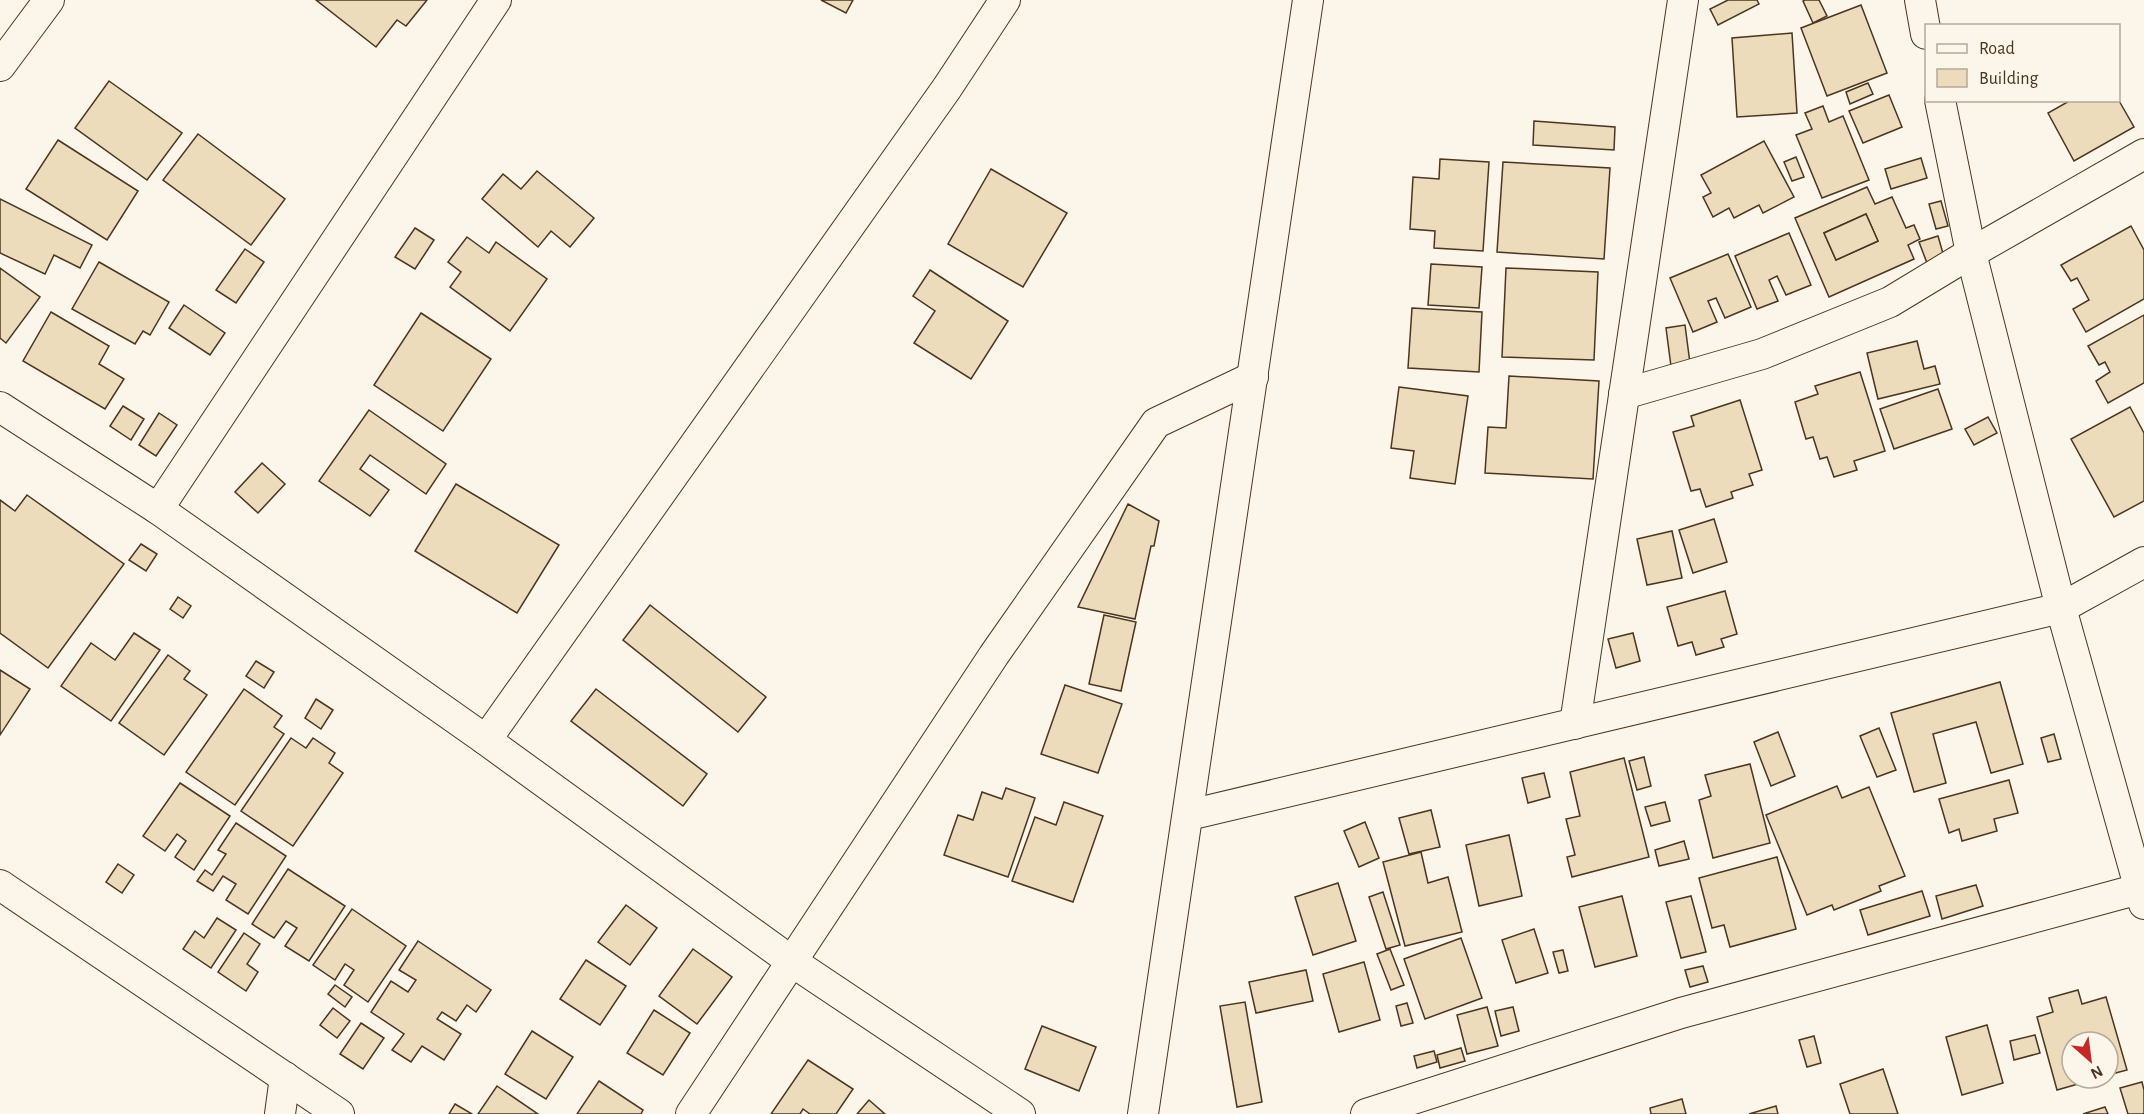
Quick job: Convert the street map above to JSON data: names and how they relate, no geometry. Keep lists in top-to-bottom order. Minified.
{"legend":["Road","Building"],"north":"bottom right"}
